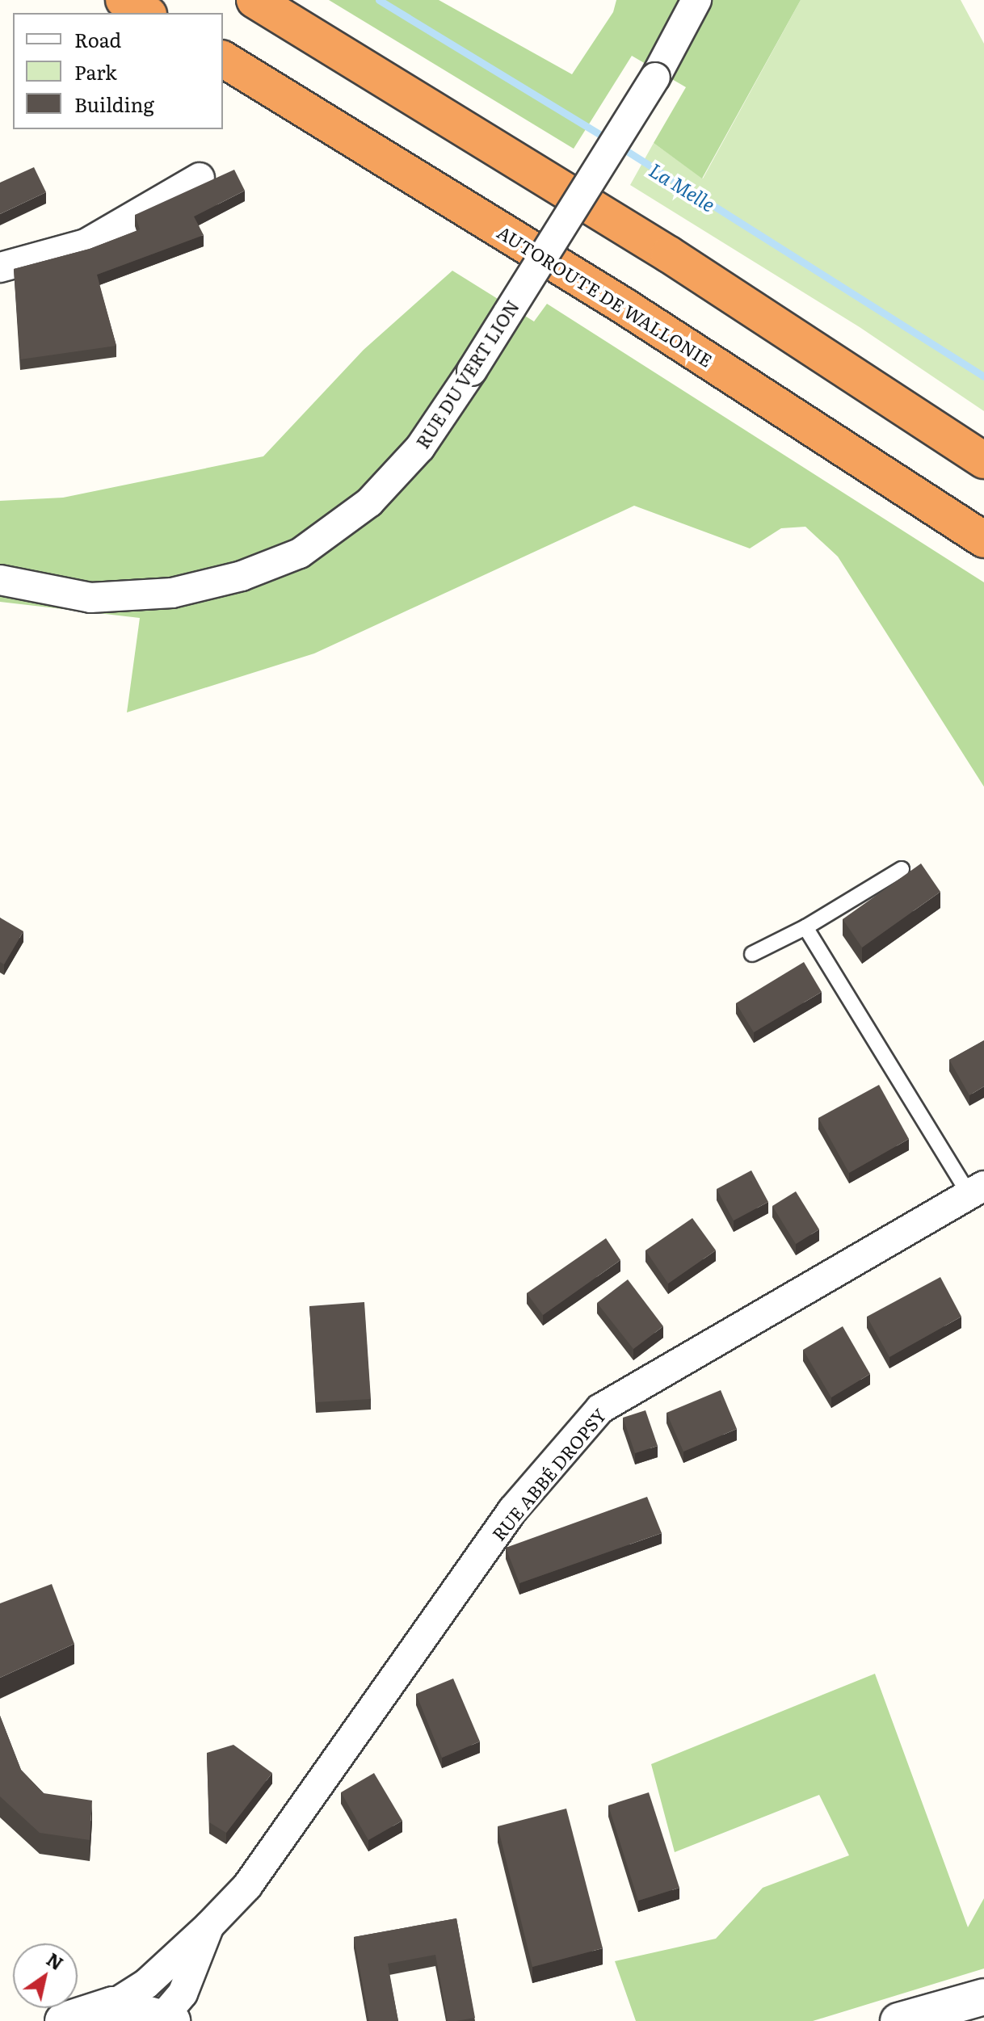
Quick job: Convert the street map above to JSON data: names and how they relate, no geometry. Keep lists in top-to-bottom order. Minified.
{"streets":{"highway":["AUTOROUTE DE WALLONIE"],"street":["RUE DU VERT LION","RUE ABBÉ DROPSY"]},"water":["La Melle"],"legend":["Road","Park","Building"],"north":"top right"}
